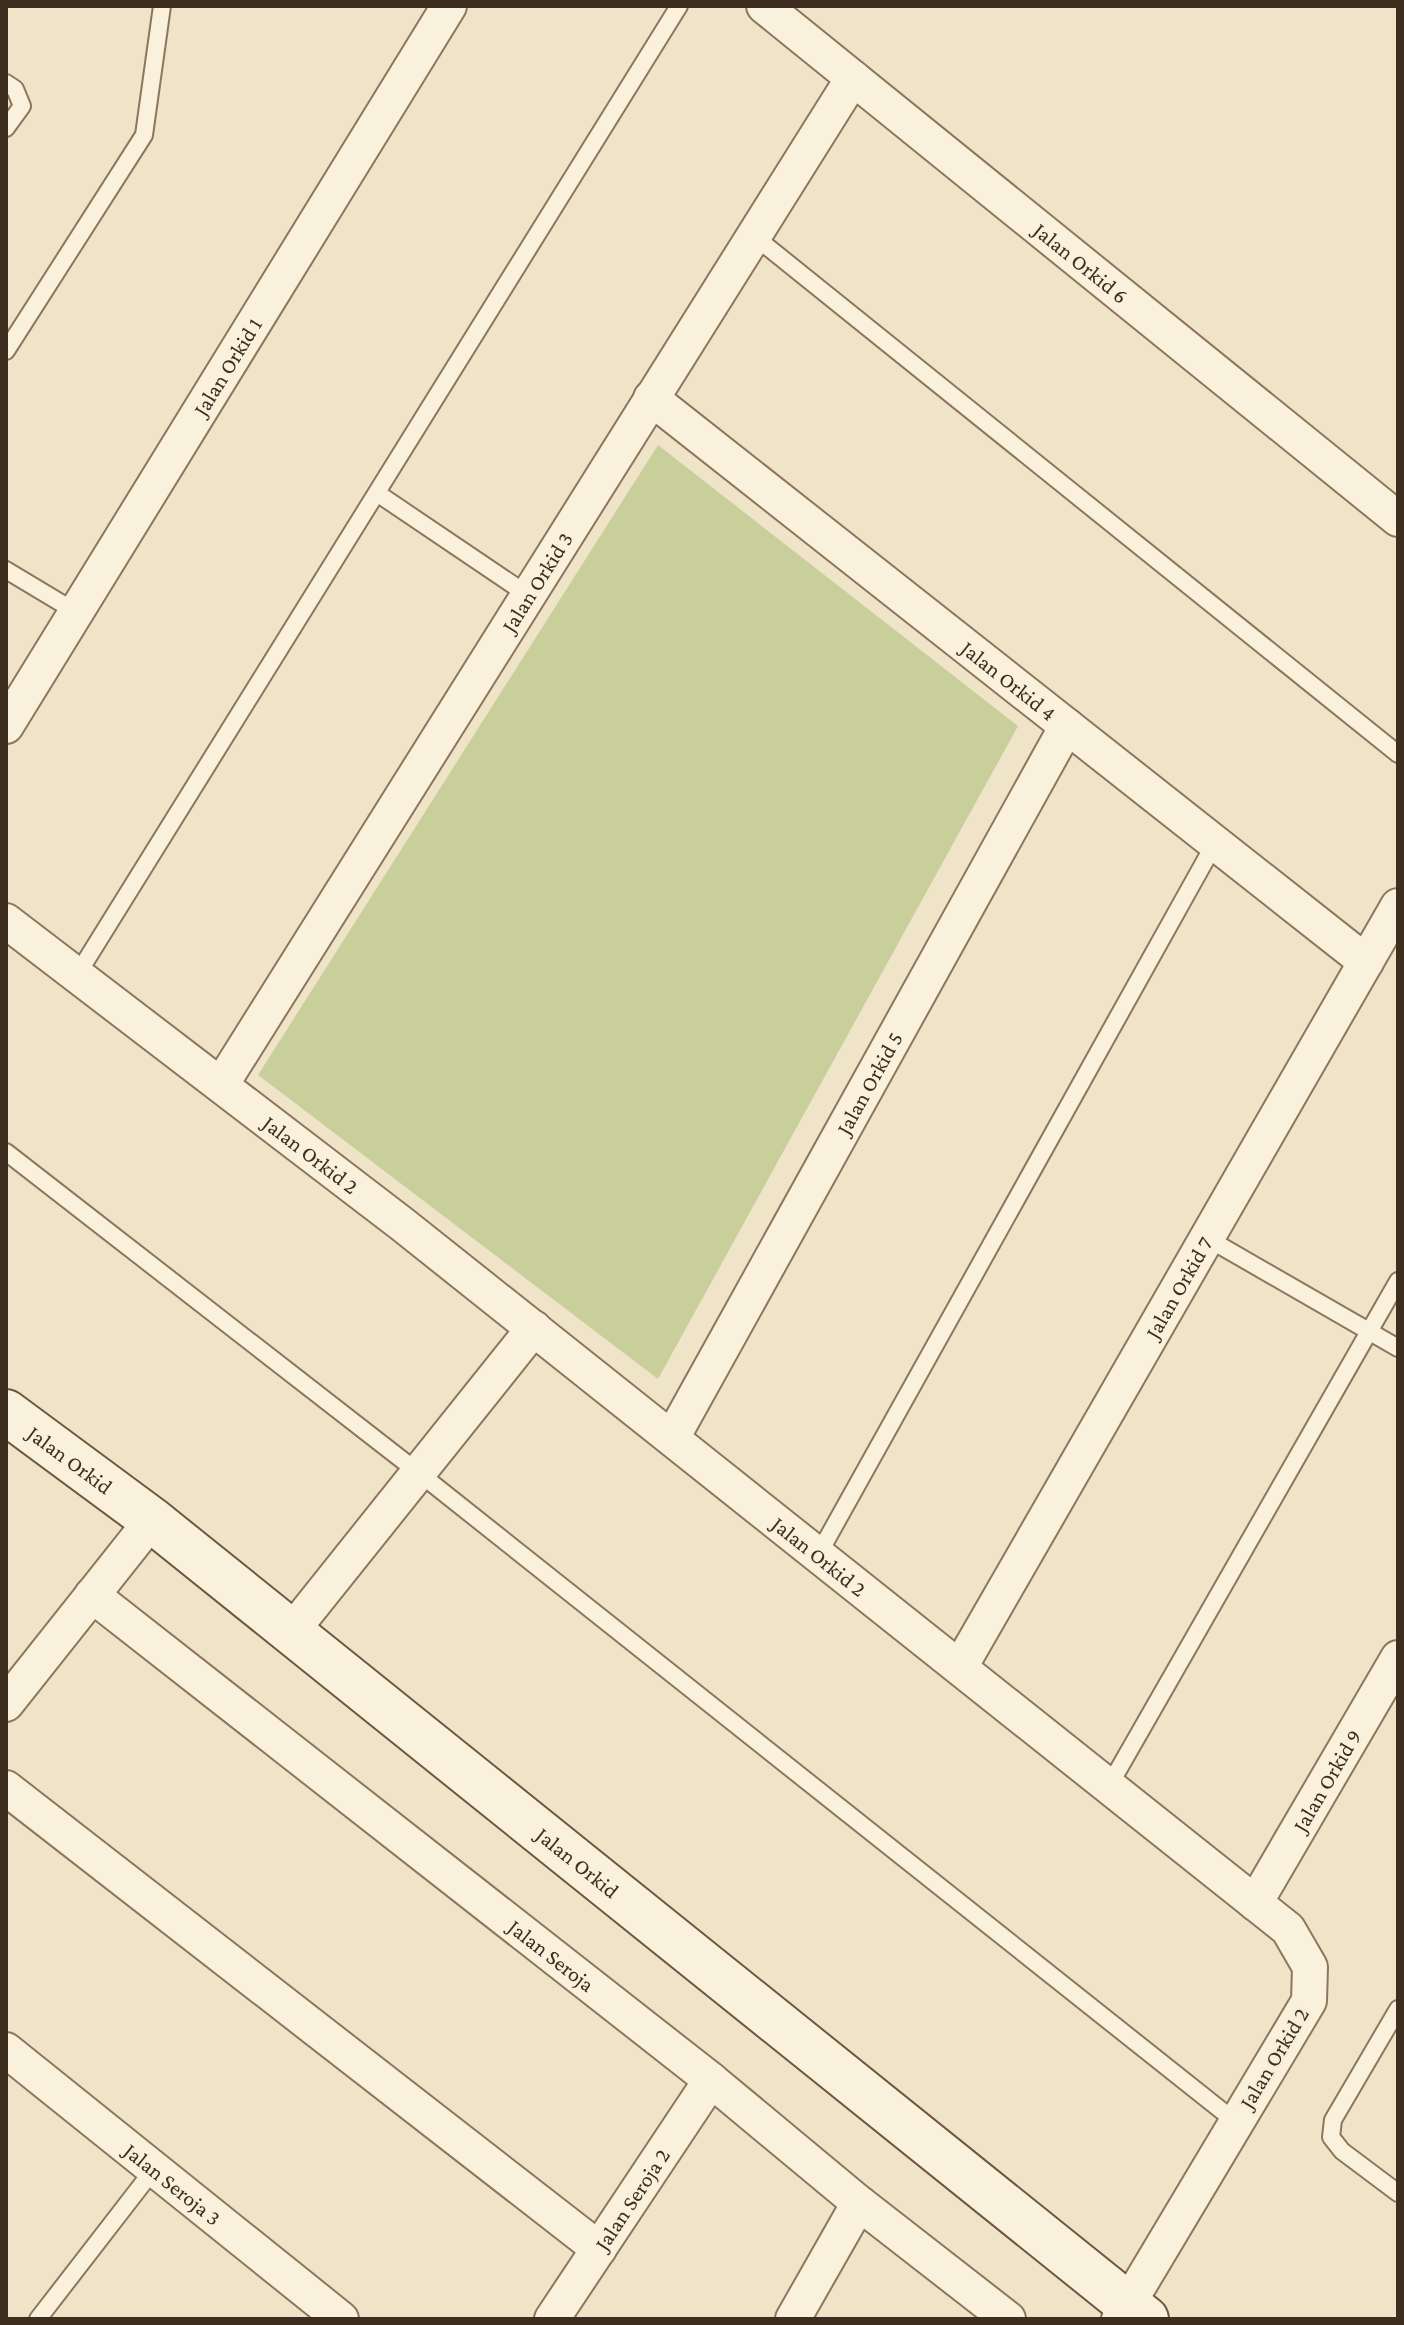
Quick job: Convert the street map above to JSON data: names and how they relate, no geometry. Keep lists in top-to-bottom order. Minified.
{"streets":{"street":["Jalan Orkid 6","Jalan Orkid 1","Jalan Orkid 3","Jalan Orkid 4","Jalan Orkid 5","Jalan Orkid 2","Jalan Orkid 7","Jalan Orkid","Jalan Orkid 9","Jalan Seroja","Jalan Seroja 3","Jalan Seroja 2"]},"crossings":[["Jalan Orkid 6","Jalan Orkid 3"],["Jalan Orkid 3","Jalan Orkid 4"],["Jalan Orkid 3","Jalan Orkid 2"],["Jalan Orkid 4","Jalan Orkid 5"],["Jalan Orkid 4","Jalan Orkid 7"],["Jalan Orkid 5","Jalan Orkid 2"],["Jalan Orkid 2","Jalan Orkid 7"],["Jalan Orkid 2","Jalan Orkid"],["Jalan Orkid 2","Jalan Orkid 9"],["Jalan Seroja","Jalan Seroja 2"]]}
